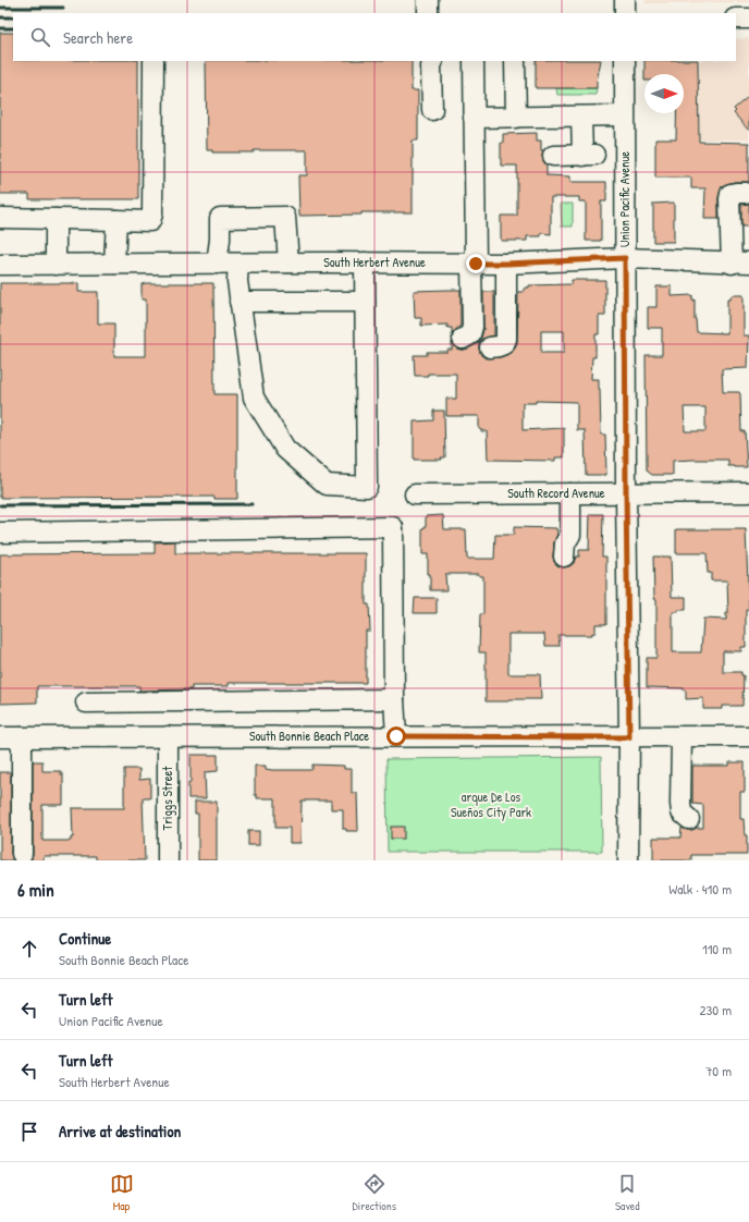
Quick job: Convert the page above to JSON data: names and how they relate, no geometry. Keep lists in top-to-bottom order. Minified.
{"streets":{"street":["Union Pacific Avenue","South Herbert Avenue","South Record Avenue","South Bonnie Beach Place","Triggs Street"]},"crossings":[["Union Pacific Avenue","South Herbert Avenue"],["Union Pacific Avenue","South Record Avenue"],["Union Pacific Avenue","South Bonnie Beach Place"],["South Bonnie Beach Place","Triggs Street"]],"parks":["arque De Los Sueños City Park"],"north":"right","page":{"search":"Search here","heading":["6 min","Walk · 410 m"],"list":[["Continue","South Bonnie Beach Place","110 m"],["Turn left","Union Pacific Avenue","230 m"],["Turn left","South Herbert Avenue","70 m"],"Arrive at destination"],"nav":["Map","Directions","Saved"]}}
